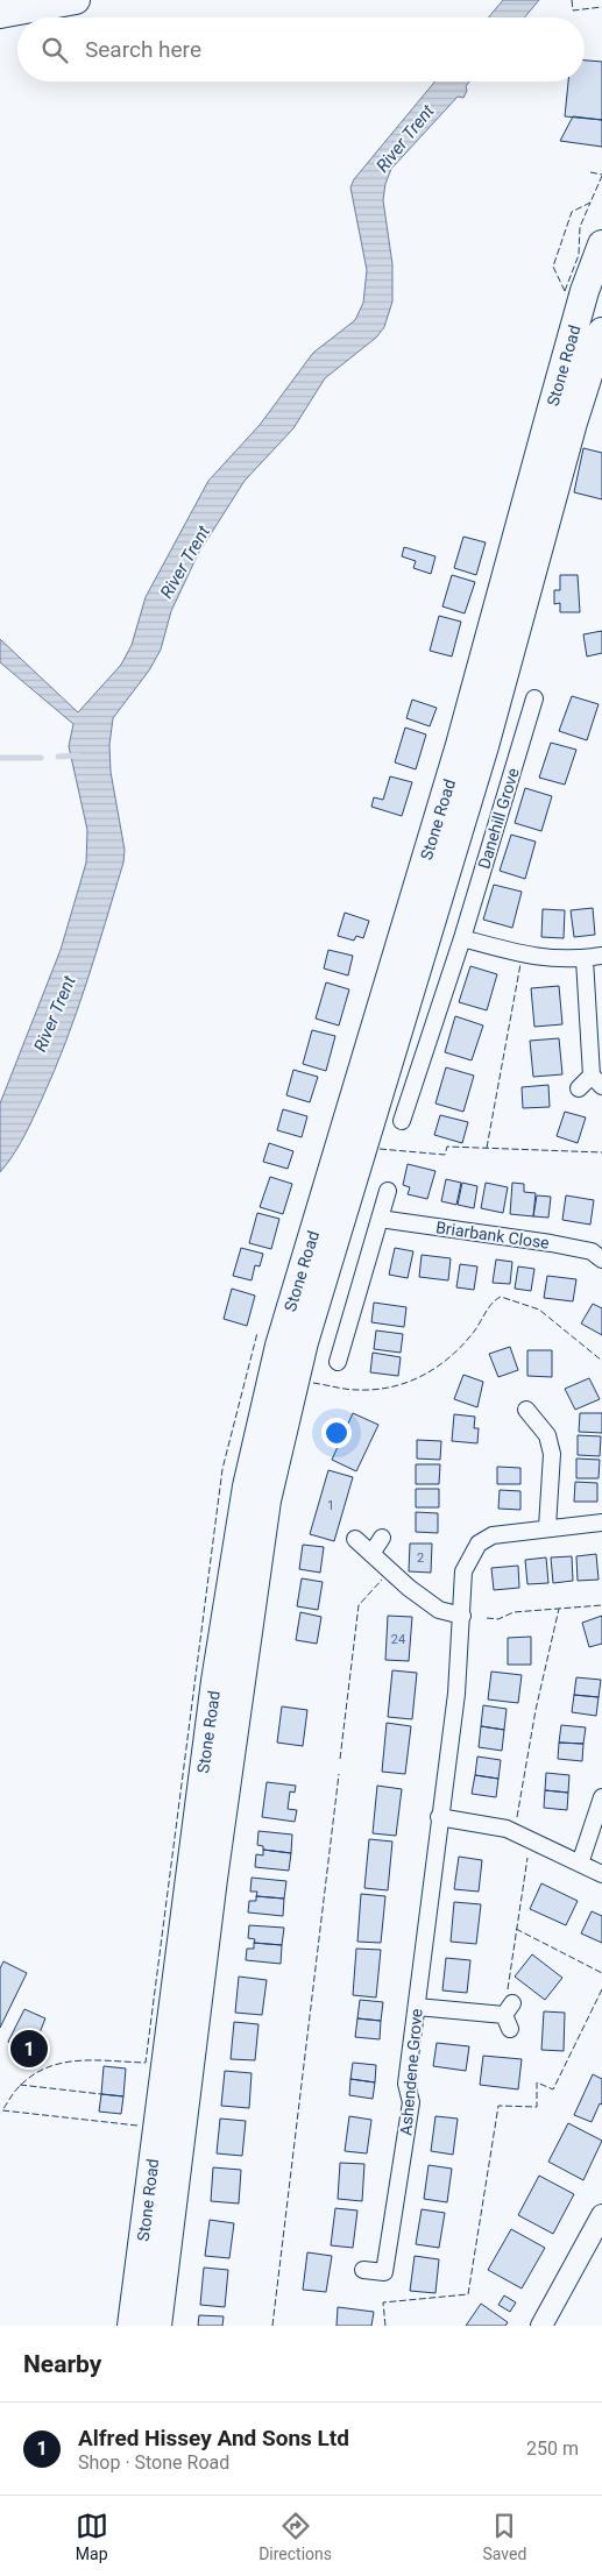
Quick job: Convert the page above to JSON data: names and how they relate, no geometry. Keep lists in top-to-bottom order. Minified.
{"streets":{"highway":["Stone Road"],"street":["Danehill Grove","Briarbank Close","Ashendene Grove"]},"water":["River Trent"],"house_numbers":["1","2","24"],"page":{"search":"Search here","pins":"1","heading":"Nearby","list":[{"mark":"1","name":"Alfred Hissey And Sons Ltd","note":"Shop · Stone Road","value":"250 m"}],"nav":["Map","Directions","Saved"]}}
